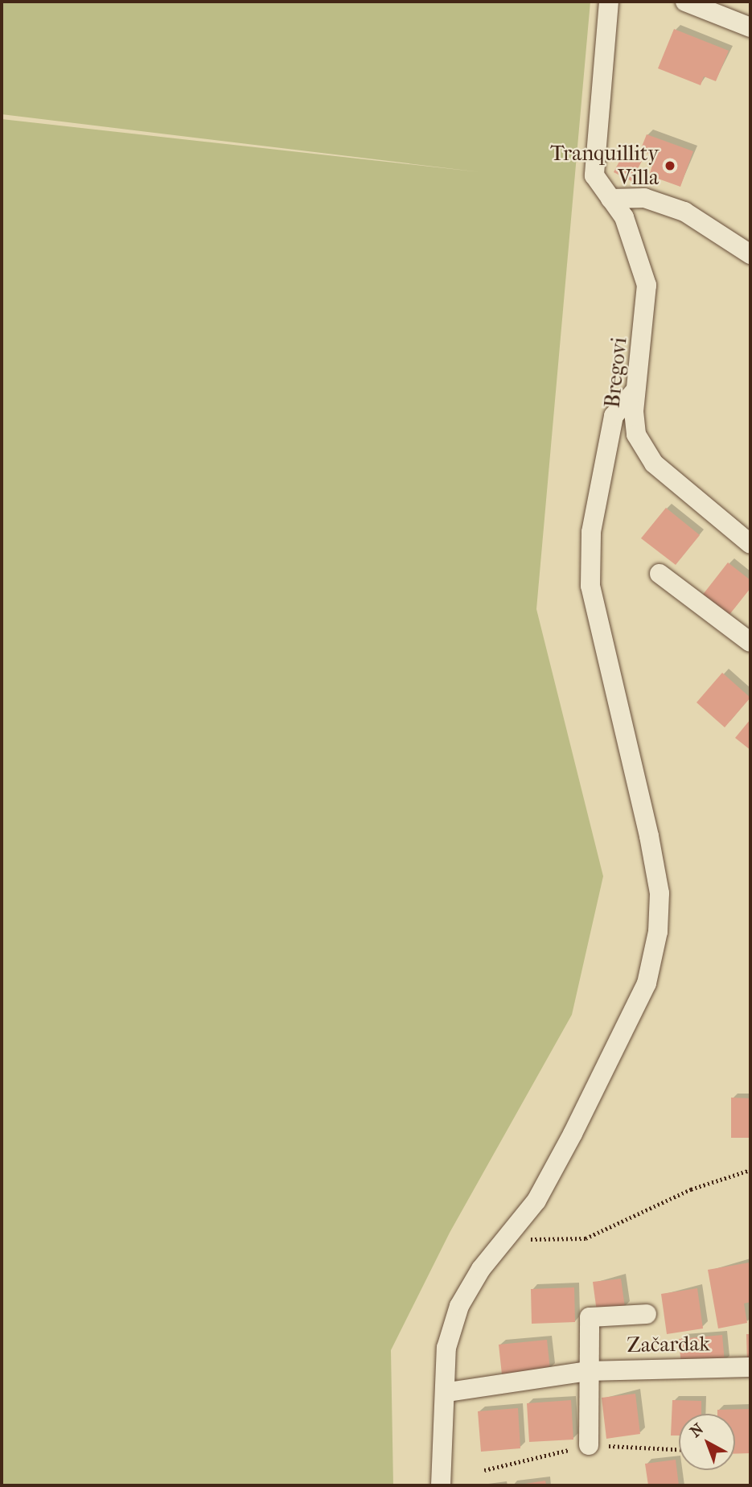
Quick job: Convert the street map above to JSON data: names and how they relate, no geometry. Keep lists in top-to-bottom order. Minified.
{"streets":{"street":["Bregovi","Začardak"]},"places":["Tranquillity Villa"],"north":"top left"}
